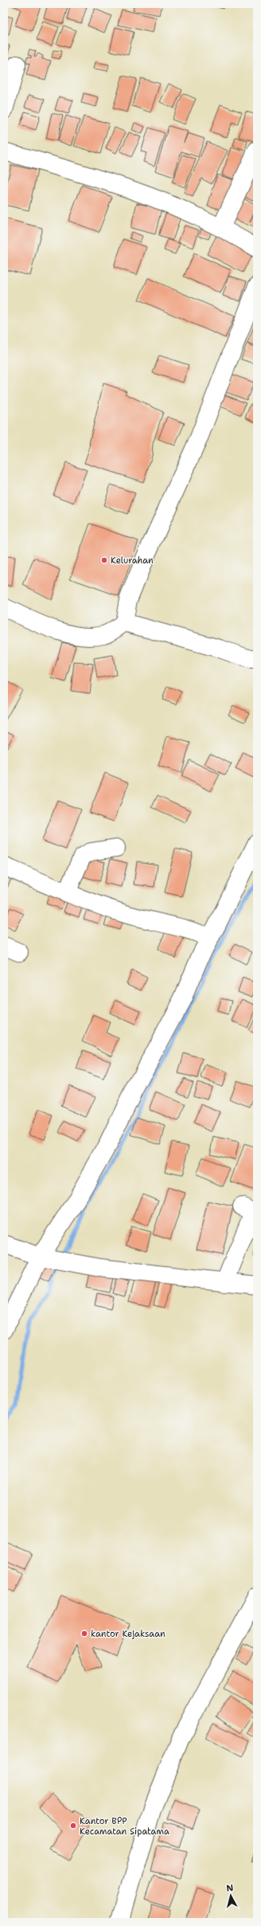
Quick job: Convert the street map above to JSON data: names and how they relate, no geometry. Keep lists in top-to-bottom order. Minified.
{"places":["Kelurahan","kantor Kejaksaan","Kantor BPP Kecamatan Sipatama"],"north":"top"}
